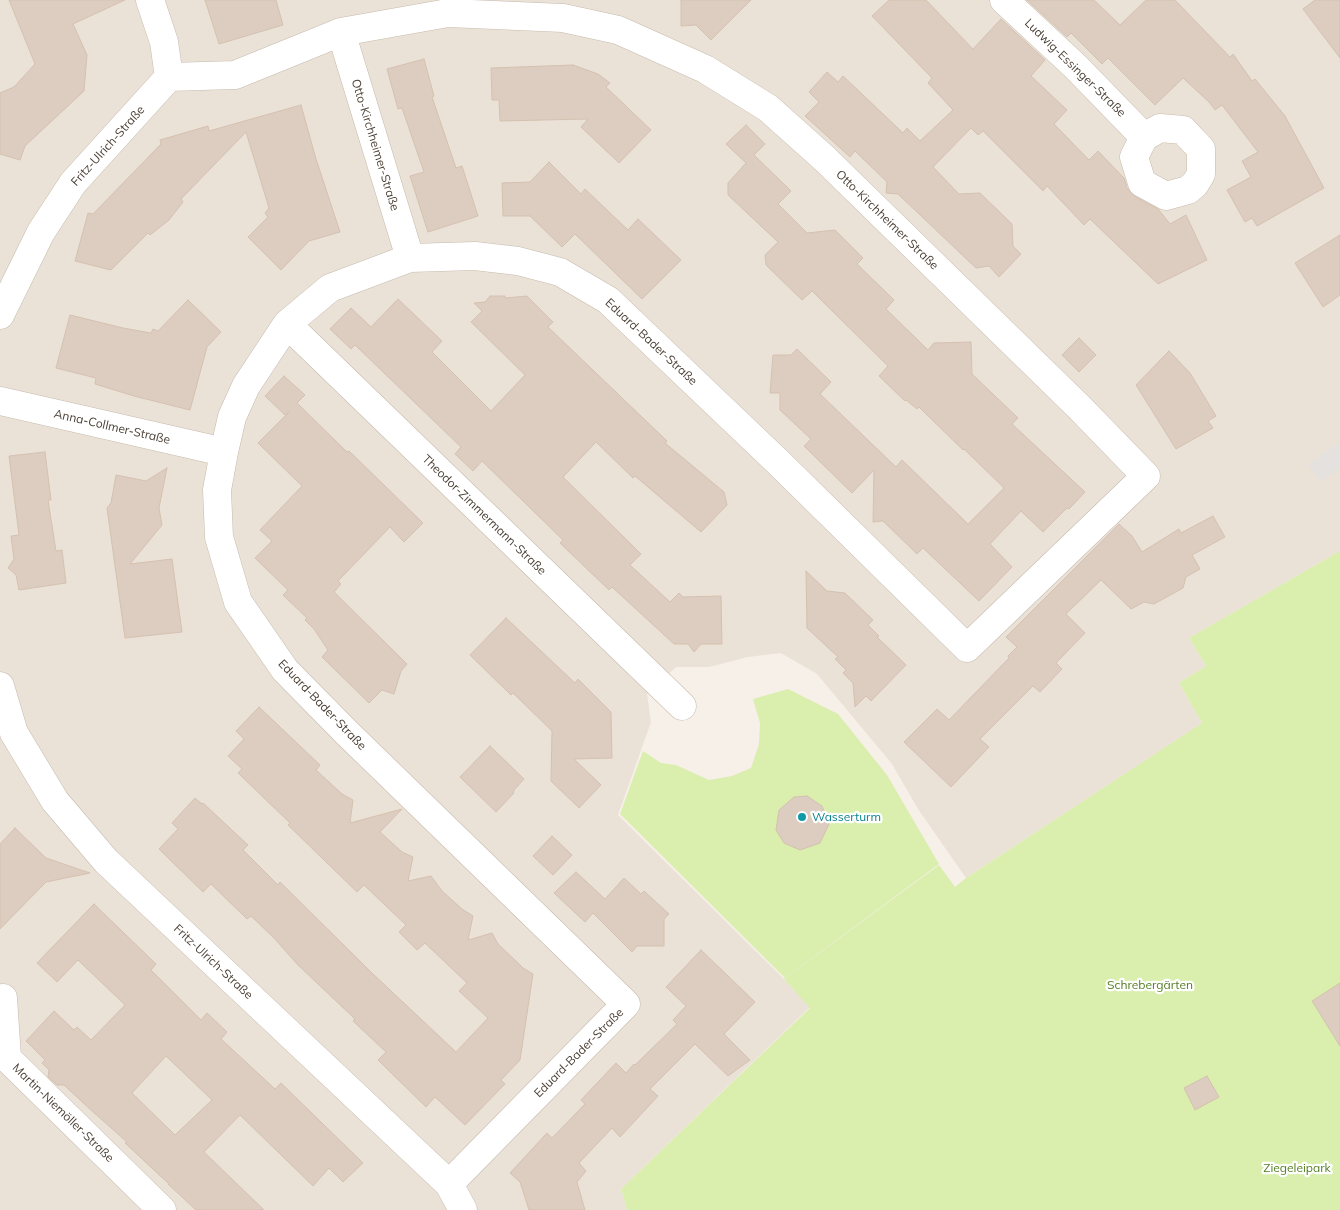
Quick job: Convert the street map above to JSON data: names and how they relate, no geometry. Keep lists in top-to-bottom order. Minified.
{"streets":{"street":["Ludwig-Essinger-Straße","Otto-Kirchheimer-Straße","Fritz-Ulrich-Straße","Eduard-Bader-Straße","Anna-Collmer-Straße","Theodor-Zimmermann-Straße","Martin-Niemöller-Straße"]},"crossings":[["Otto-Kirchheimer-Straße","Fritz-Ulrich-Straße"],["Otto-Kirchheimer-Straße","Eduard-Bader-Straße"],["Fritz-Ulrich-Straße","Eduard-Bader-Straße"],["Eduard-Bader-Straße","Anna-Collmer-Straße"],["Eduard-Bader-Straße","Theodor-Zimmermann-Straße"]],"parks":["Schrebergärten","Ziegeleipark"],"places":["Wasserturm"]}
